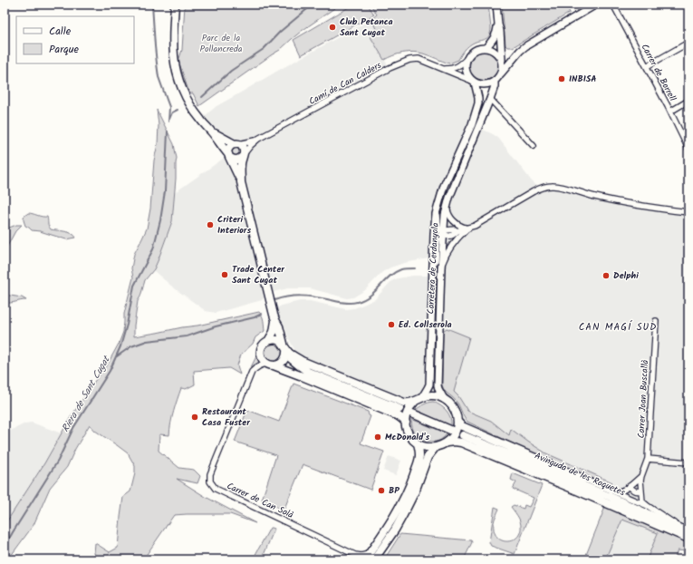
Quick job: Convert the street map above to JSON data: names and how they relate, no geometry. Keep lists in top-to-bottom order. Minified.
{"streets":{"main road":["Avinguda de les Roquetes"],"street":["Carrer de Borrell","Camí de Can Calders","Carretera de Cerdanyola","Carrer Joan Buscallà","Carrer de Can Solà"]},"crossings":[["Camí de Can Calders","Carretera de Cerdanyola"]],"districts":["CAN MAGÍ SUD"],"water":["Riera de Sant Cugat"],"parks":["Parc de la Pollancreda"],"places":["Club Petanca Sant Cugat","INBISA","Criteri Interiors","Trade Center Sant Cugat","Delphi","Ed. Collserola","Restaurant Casa Fuster","McDonald's","BP"],"legend":["Calle","Parque"]}
